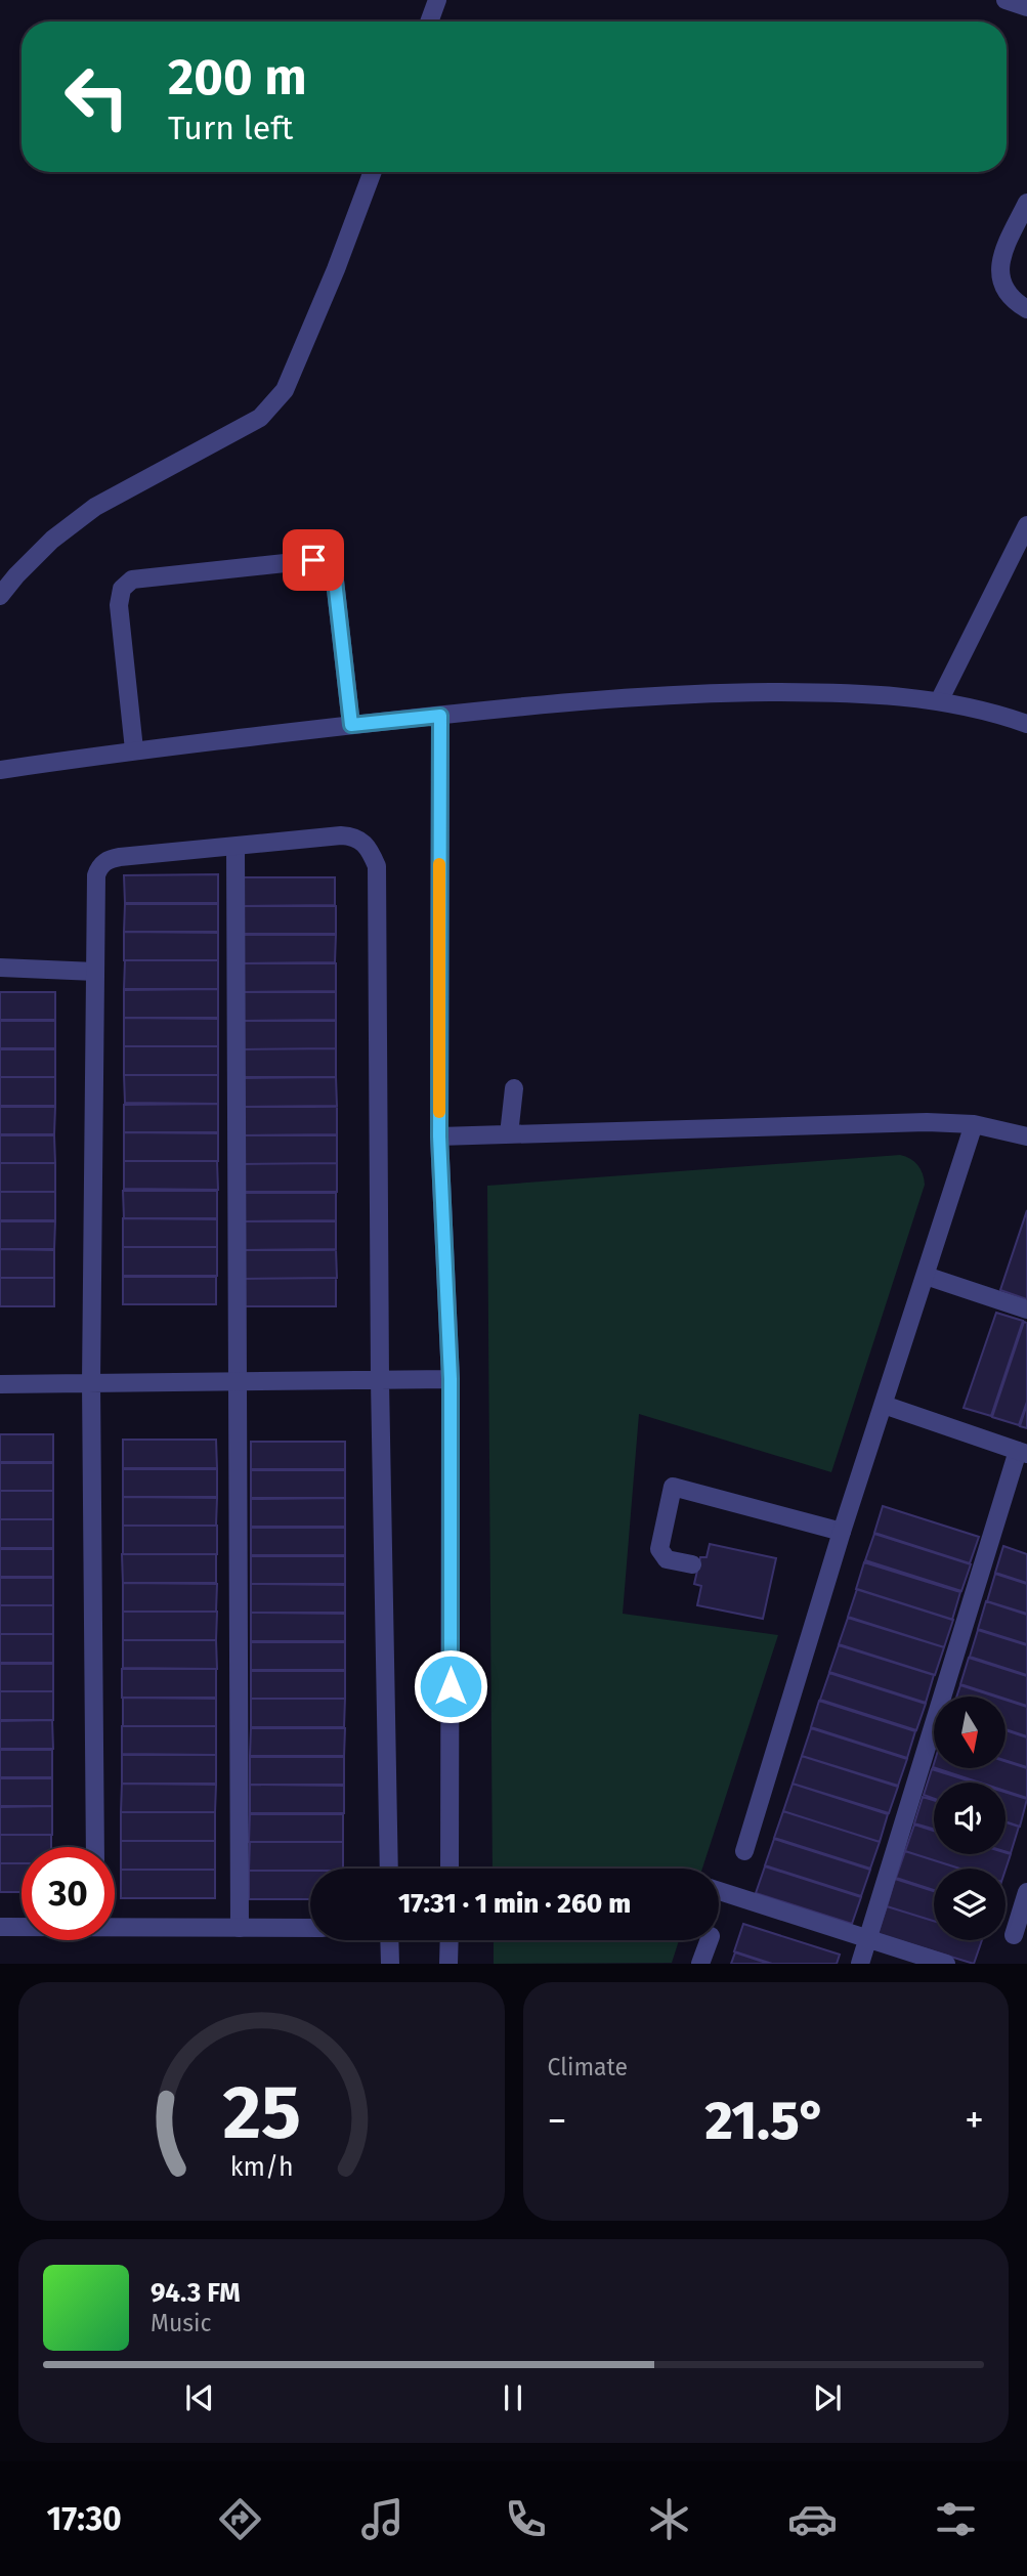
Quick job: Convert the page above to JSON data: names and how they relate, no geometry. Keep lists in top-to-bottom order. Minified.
{"north":"bottom","page":{"turn":["200 m","Turn left"],"limit":"30","trip":"17:31 · 1 min · 260 m","tile":"Climate","heat":["−","21.5°","+"],"song":["94.3 FM","Music"],"tabs":"17:30","gauge":["25","km/h"]}}
